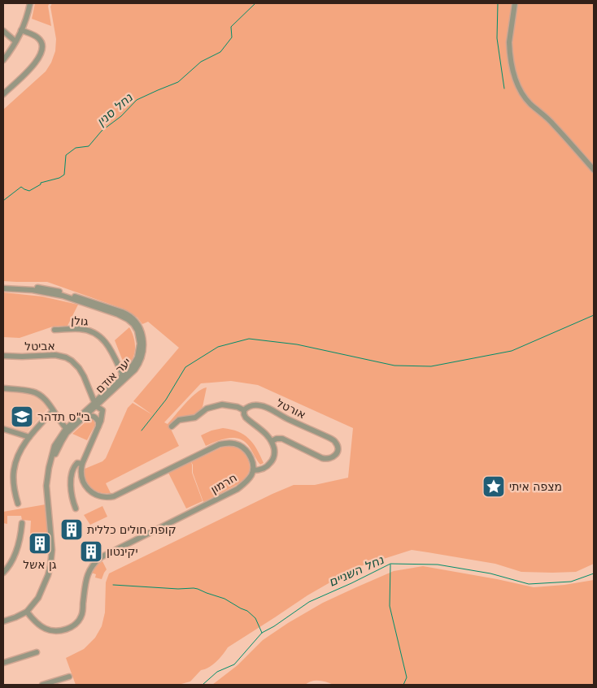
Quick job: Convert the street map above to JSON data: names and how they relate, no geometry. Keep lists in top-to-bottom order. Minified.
{"streets":{"street":["גולן","אביטל","יער אודם","אורטל","חרמון"]},"crossings":[["גולן","יער אודם"],["אביטל","יער אודם"],["יער אודם","חרמון"]],"water":["נחל סנין","נחל השניים"],"places":{"school or university":["בי\"ס תדהר"],"place":["מצפה איתי"],"building":["קופת חולים כללית","גן אשל","יקינטון"]}}
